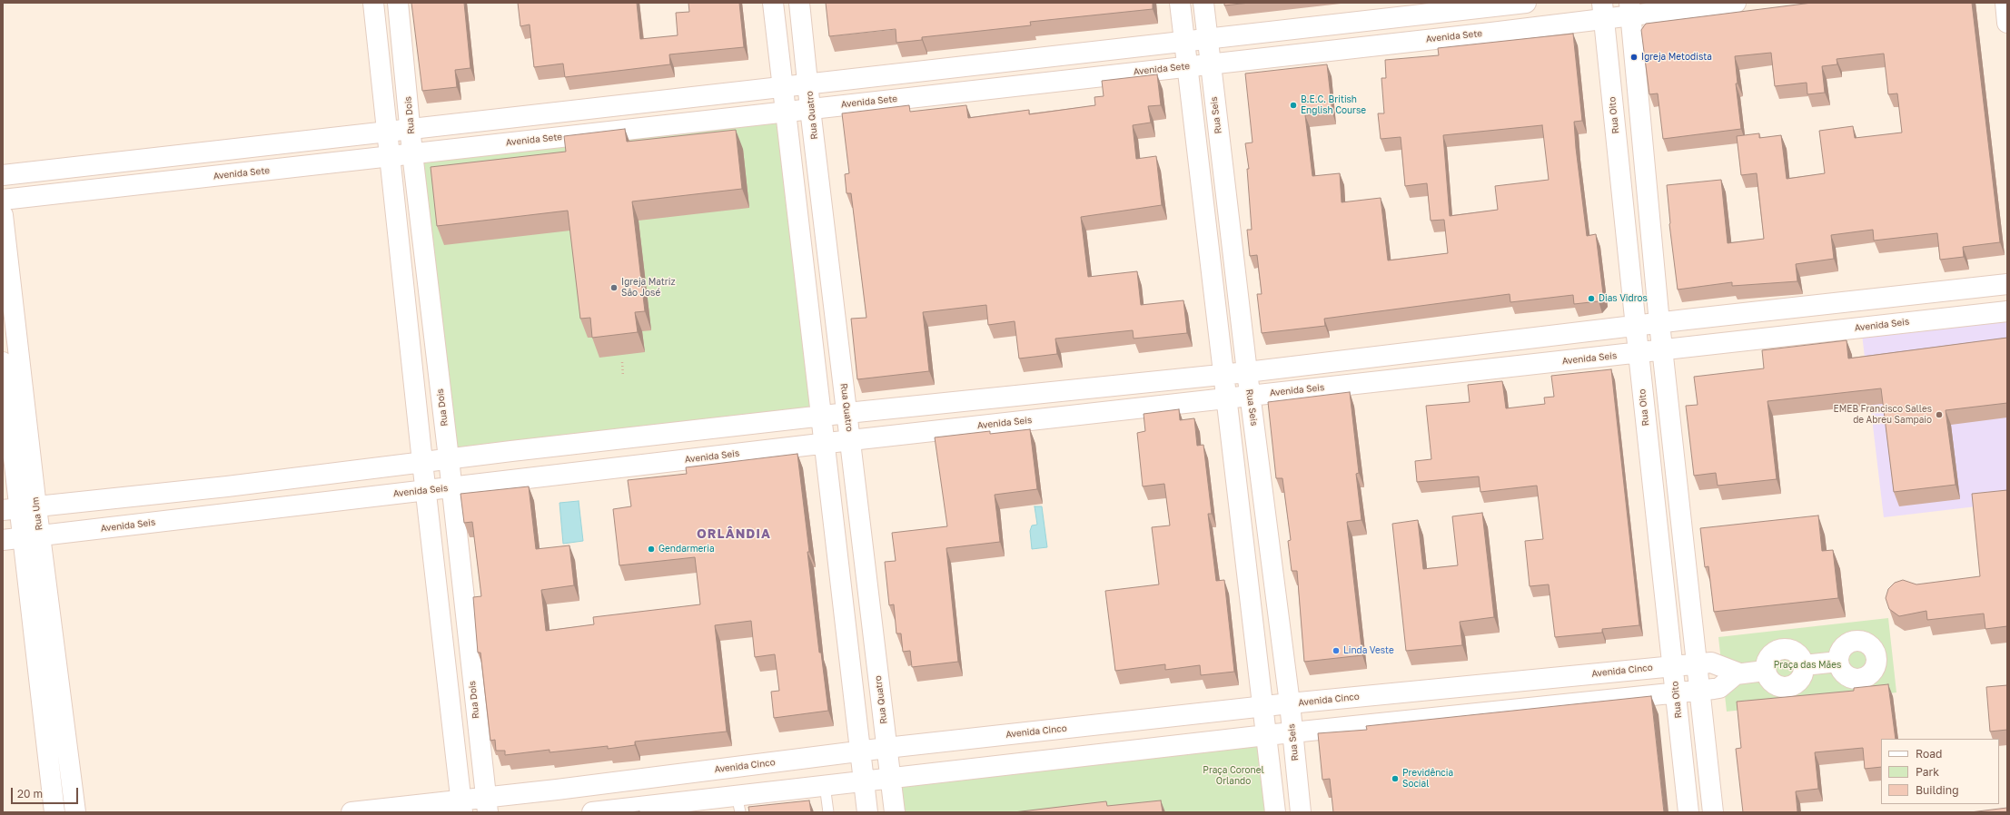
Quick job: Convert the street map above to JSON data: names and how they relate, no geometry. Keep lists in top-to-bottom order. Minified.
{"streets":{"street":["Avenida Sete","Rua Dois","Rua Quatro","Rua Seis","Rua Oito","Avenida Seis","Rua Um","Avenida Cinco"]},"crossings":[["Avenida Sete","Rua Dois"],["Avenida Sete","Rua Quatro"],["Avenida Sete","Rua Seis"],["Avenida Sete","Rua Oito"],["Rua Dois","Avenida Seis"],["Rua Dois","Avenida Cinco"],["Rua Quatro","Avenida Seis"],["Rua Quatro","Avenida Cinco"],["Rua Seis","Avenida Seis"],["Rua Seis","Avenida Cinco"],["Rua Oito","Avenida Seis"],["Rua Oito","Avenida Cinco"],["Avenida Seis","Rua Um"]],"districts":["ORLÂNDIA"],"parks":["Praça das Mães","Praça Coronel Orlando"],"places":["Igreja Metodista","B.E.C. British English Course","Igreja Matriz São José","Dias Vidros","EMEB Francisco Salles de Abreu Sampaio","Gendarmeria","Linda Veste","Previdência Social"],"legend":["Road","Park","Building"],"scale_bar":"20 m"}
